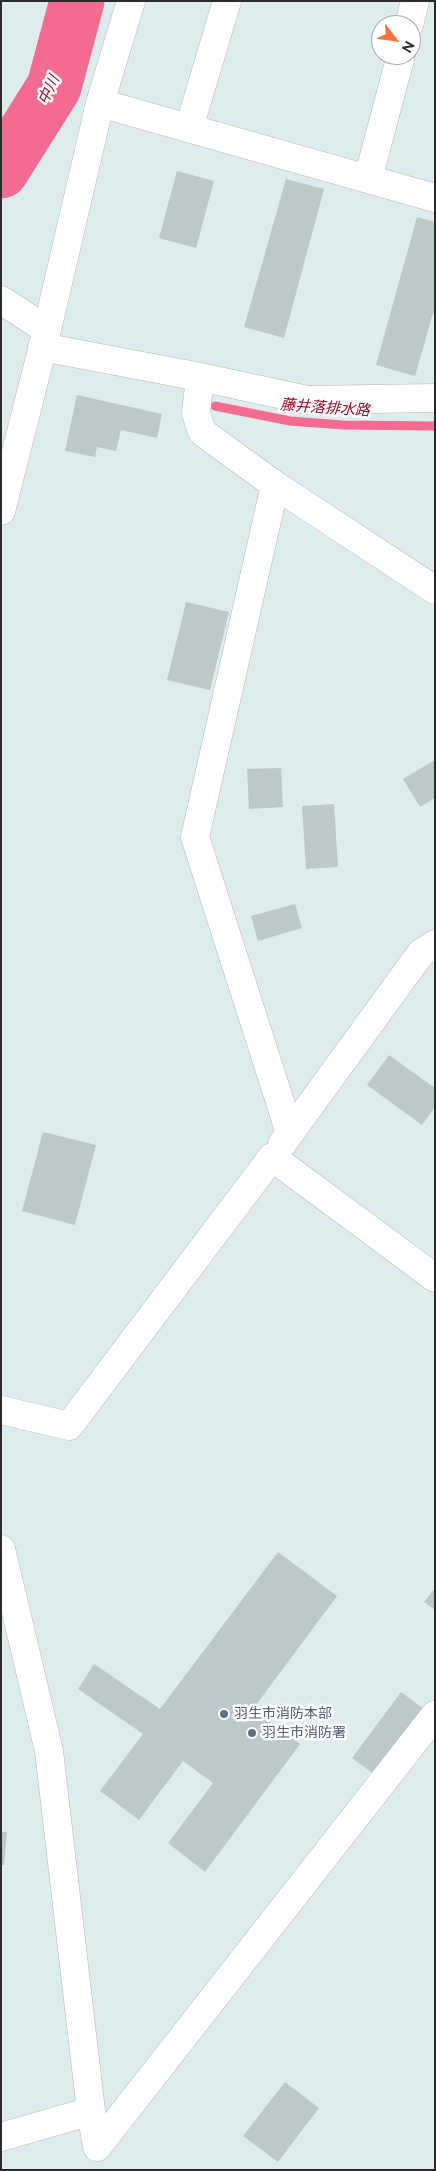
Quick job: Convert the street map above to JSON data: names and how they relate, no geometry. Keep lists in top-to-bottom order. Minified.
{"water":["中川","藤井落排水路"],"places":["羽生市消防本部","羽生市消防署"],"north":"bottom right"}
